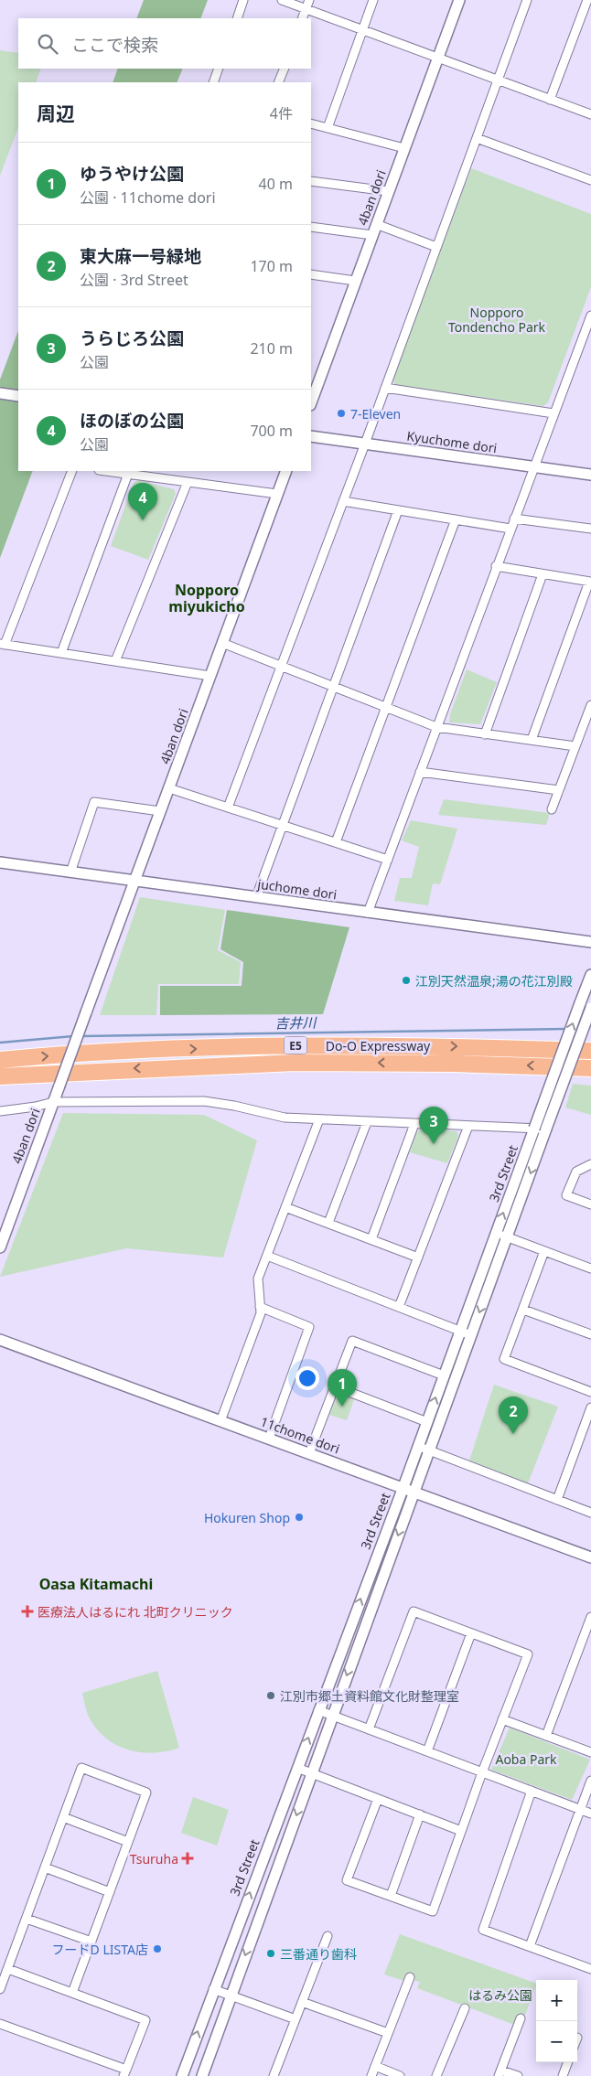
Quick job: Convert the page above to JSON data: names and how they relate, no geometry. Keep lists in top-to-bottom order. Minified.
{"streets":{"highway":["E5","Do-O Expressway"],"street":["4ban dori","Kyuchome dori","juchome dori","3rd Street","11chome dori"]},"crossings":[["4ban dori","juchome dori"],["3rd Street","11chome dori"]],"districts":["Nopporo miyukicho","Oasa Kitamachi"],"water":["吉井川"],"parks":["Nopporo Tondencho Park","Aoba Park","はるみ公園"],"places":{"other":["7-Eleven","江別天然温泉;湯の花江別殿","Hokuren Shop","江別市郷土資料館文化財整理室","フードD LISTA店","三番通り歯科"],"health":["医療法人はるにれ 北町クリニック","Tsuruha"]},"page":{"search":"ここで検索","heading":["周辺","4件"],"list":[{"mark":"1","name":"ゆうやけ公園","note":"公園 · 11chome dori","value":"40 m"},{"mark":"2","name":"東大麻一号緑地","note":"公園 · 3rd Street","value":"170 m"},{"mark":"3","name":"うらじろ公園","note":"公園","value":"210 m"},{"mark":"4","name":"ほのぼの公園","note":"公園","value":"700 m"}],"pins":["4","3","1","2"],"map_buttons":["+","−"]}}
